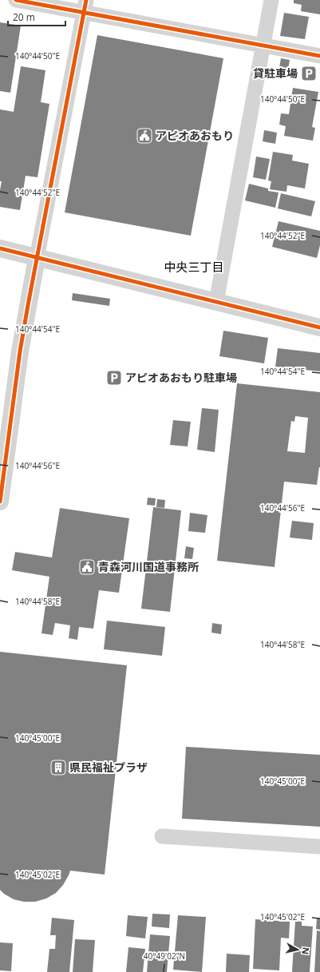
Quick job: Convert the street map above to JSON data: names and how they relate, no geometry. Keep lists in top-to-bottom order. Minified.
{"districts":["中央三丁目"],"places":{"parking":["貸駐車場","アピオあおもり駐車場"],"public building":["アピオあおもり","青森河川国道事務所"],"building":["県民福祉プラザ"]},"scale_bar":"20 m","north":"right","coordinates":["140°44'50\"E","140°44'52\"E","140°44'54\"E","140°44'56\"E","140°44'58\"E","140°45'00\"E","140°45'02\"E","40°49'02\"N"]}
